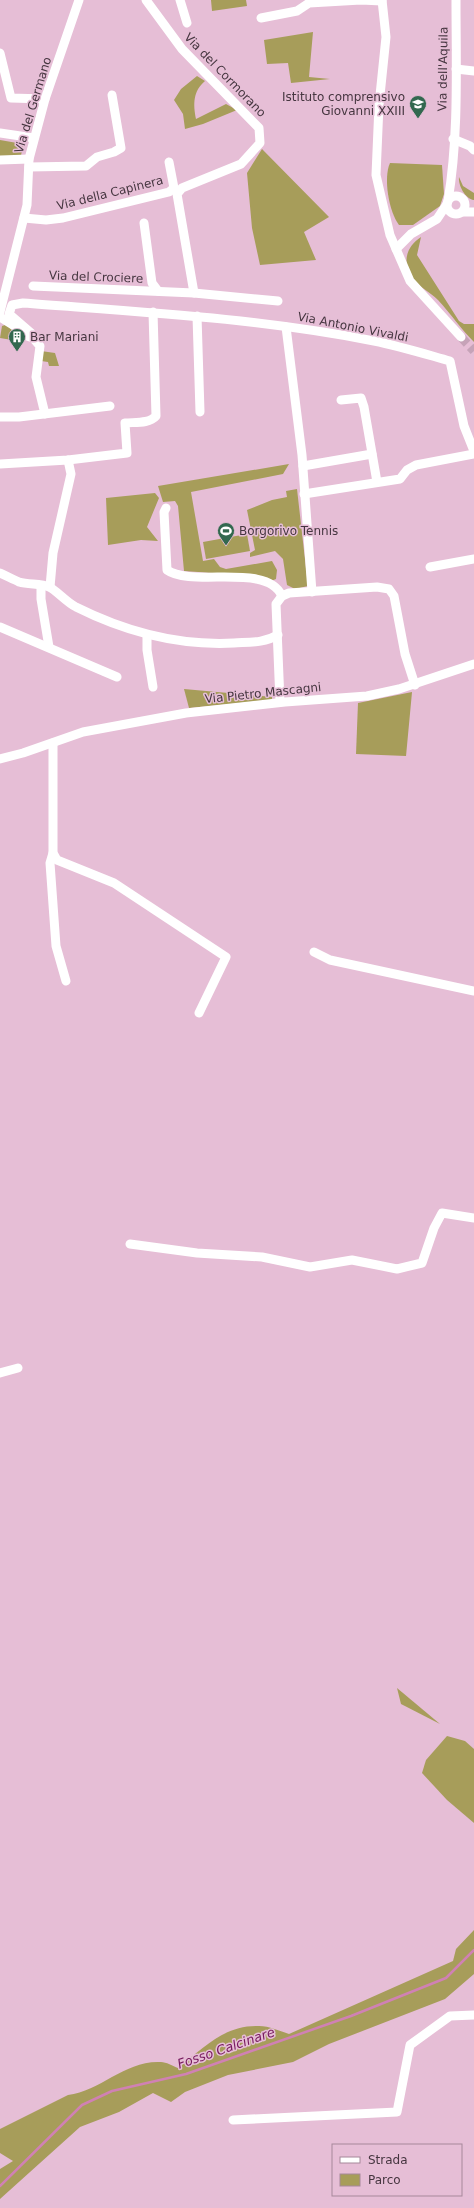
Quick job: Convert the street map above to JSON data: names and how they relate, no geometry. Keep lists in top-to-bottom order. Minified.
{"streets":{"street":["Via dell'Aquila","Via del Cormorano","Via del Germano","Via della Capinera","Via del Crociere","Via Antonio Vivaldi","Via Pietro Mascagni"]},"crossings":[["Via del Cormorano","Via del Crociere"],["Via del Germano","Via della Capinera"]],"water":["Fosso Calcinare"],"places":{"school or university":["Istituto comprensivo Giovanni XXIII"],"building":["Bar Mariani"],"sports":["Borgorivo Tennis"]},"legend":["Strada","Parco"]}
